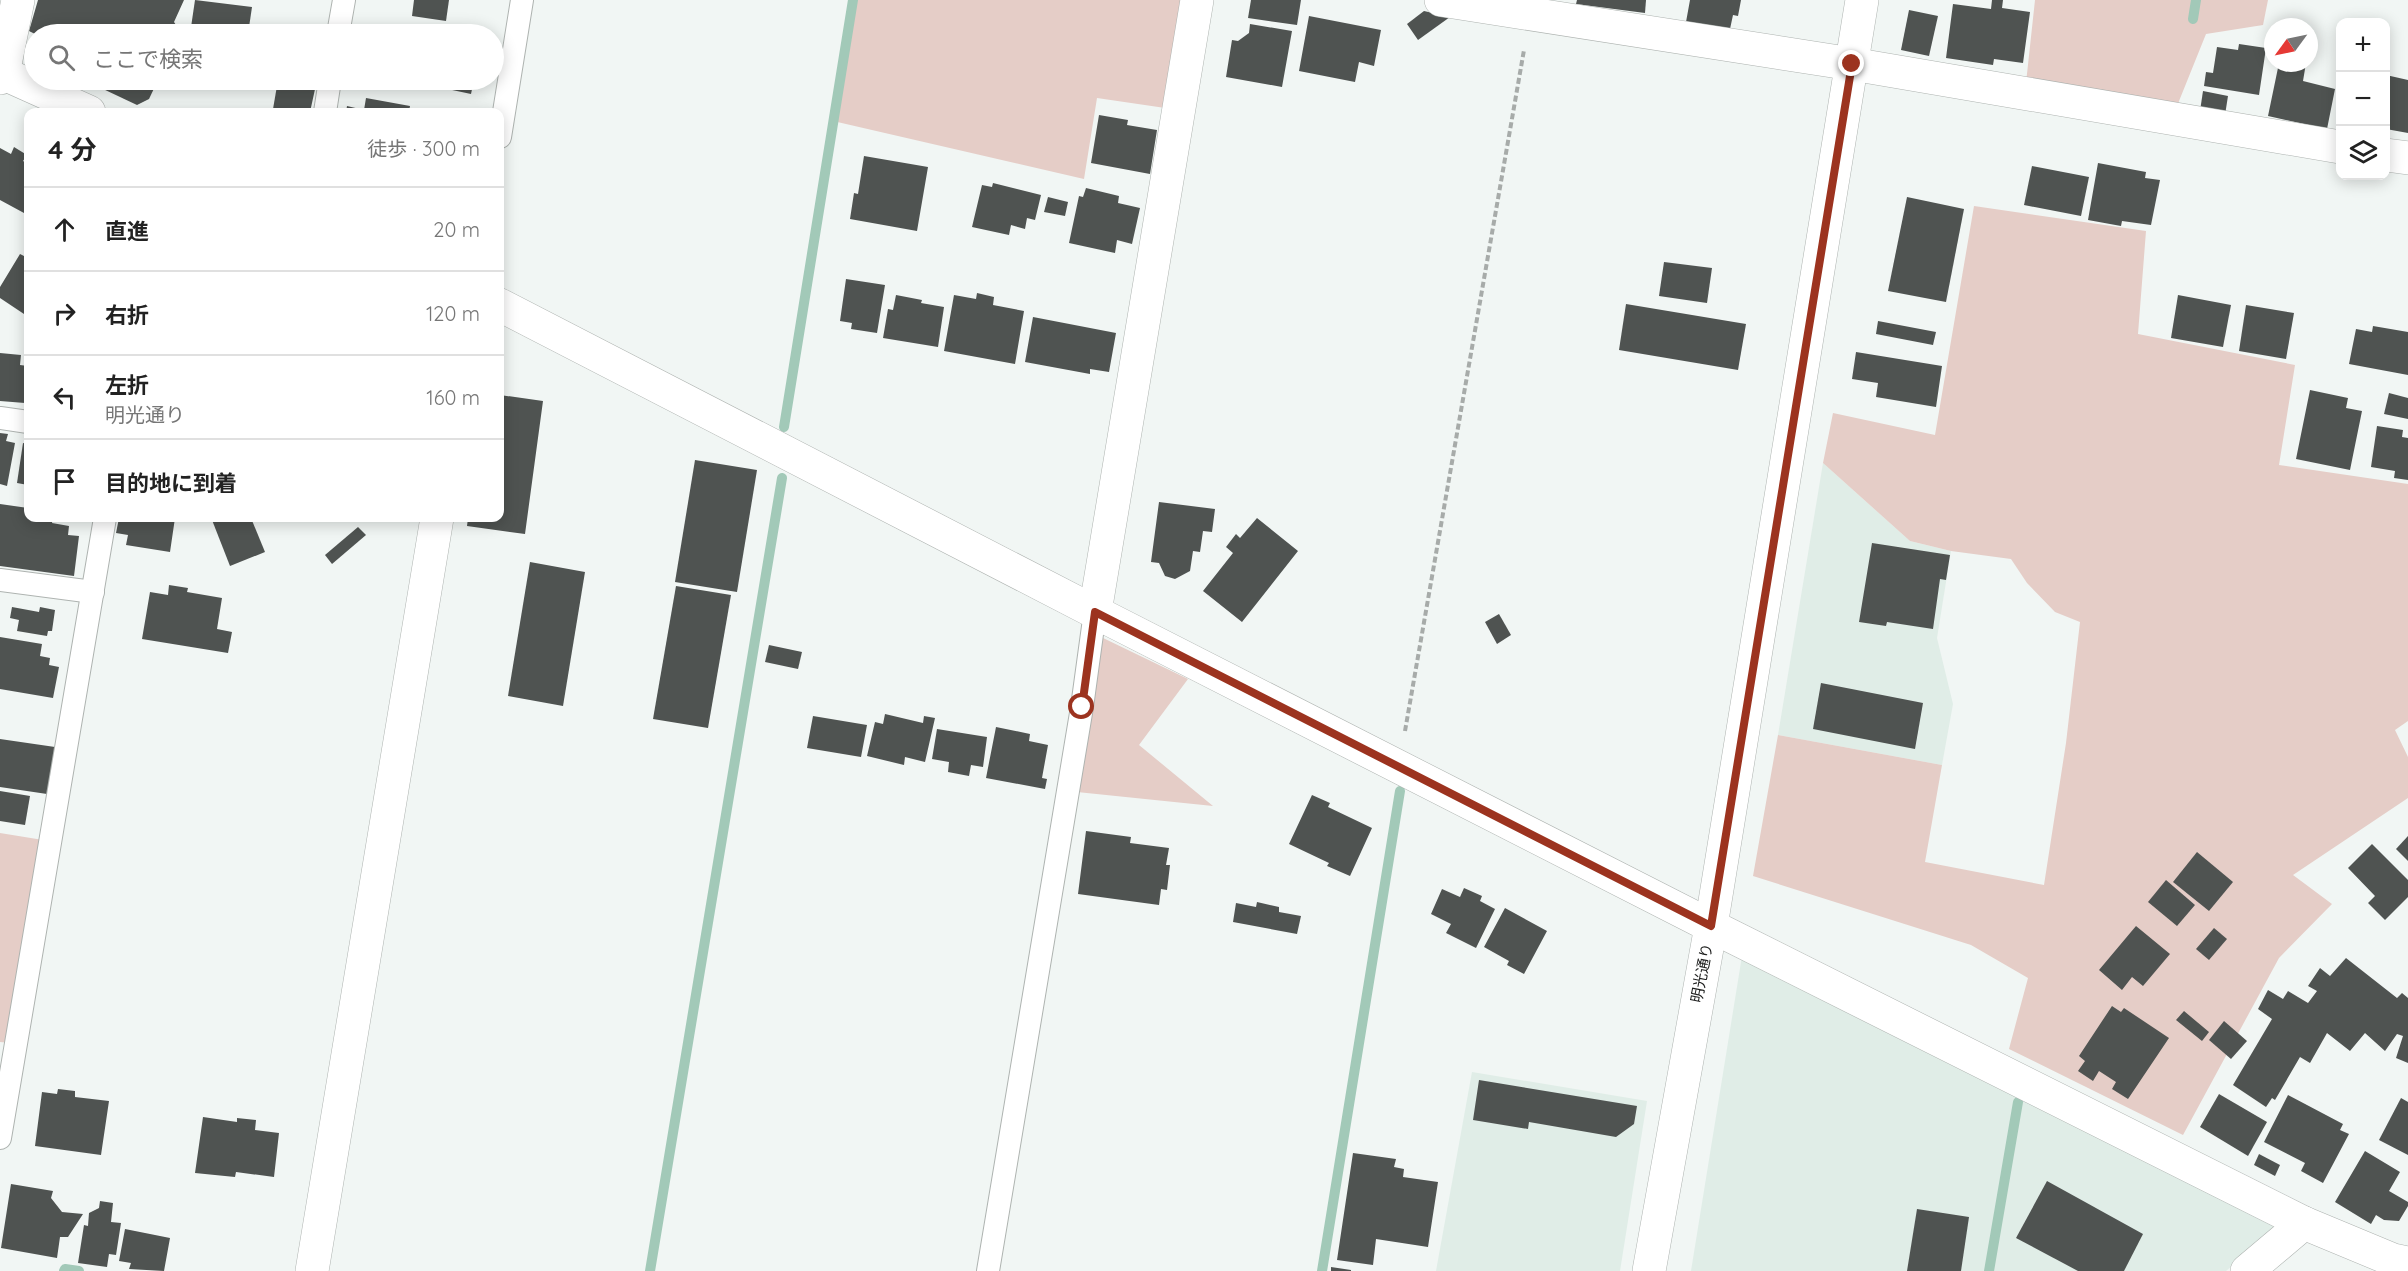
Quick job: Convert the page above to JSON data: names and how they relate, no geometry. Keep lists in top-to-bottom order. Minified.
{"streets":{"street":["明光通り"]},"north":"bottom left","page":{"map_buttons":["+","−"],"search":"ここで検索","heading":["4 分","徒歩 · 300 m"],"list":[["直進","20 m"],["右折","120 m"],["左折","明光通り","160 m"],"目的地に到着"]}}
